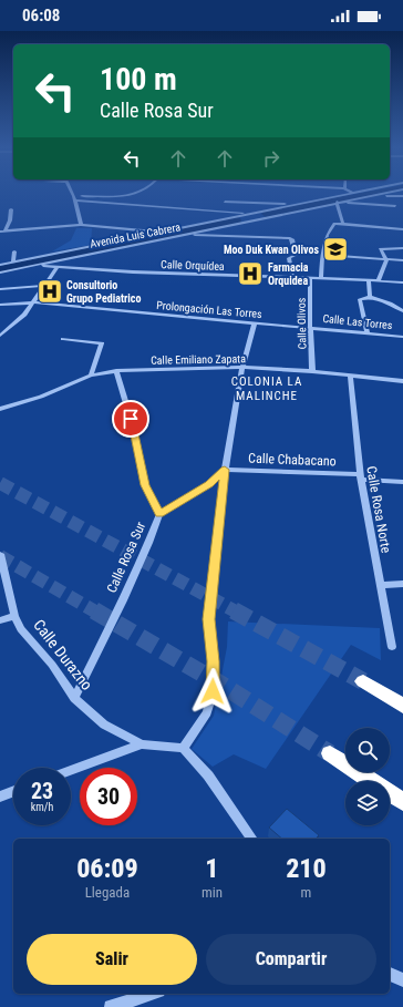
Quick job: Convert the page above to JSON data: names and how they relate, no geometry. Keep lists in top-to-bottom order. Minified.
{"streets":{"street":["Avenida Luis Cabrera","Calle Orquídea","Prolongación Las Torres","Calle Las Torres","Calle Olivos","Calle Emiliano Zapata","Calle Chabacano","Calle Rosa Norte","Calle Rosa Sur","Calle Durazno"]},"crossings":[["Avenida Luis Cabrera","Calle Orquídea"],["Calle Orquídea","Calle Olivos"],["Prolongación Las Torres","Calle Las Torres"],["Prolongación Las Torres","Calle Olivos"],["Calle Las Torres","Calle Olivos"],["Calle Olivos","Calle Emiliano Zapata"],["Calle Emiliano Zapata","Calle Rosa Norte"],["Calle Chabacano","Calle Rosa Norte"],["Calle Chabacano","Calle Rosa Sur"],["Calle Rosa Sur","Calle Durazno"]],"districts":["COLONIA LA MALINCHE"],"places":{"school or university":["Moo Duk Kwan Olivos"],"hospital":["Farmacia Orquidea","Consultorio Grupo Pediatrico"]},"page":{"status":"06:08","turn":["100 m","Calle Rosa Sur"],"speed":"23 km/h","limit":"30","eta":["06:09","Llegada","1","min","210","m"],"buttons":["Salir","Compartir"]}}
